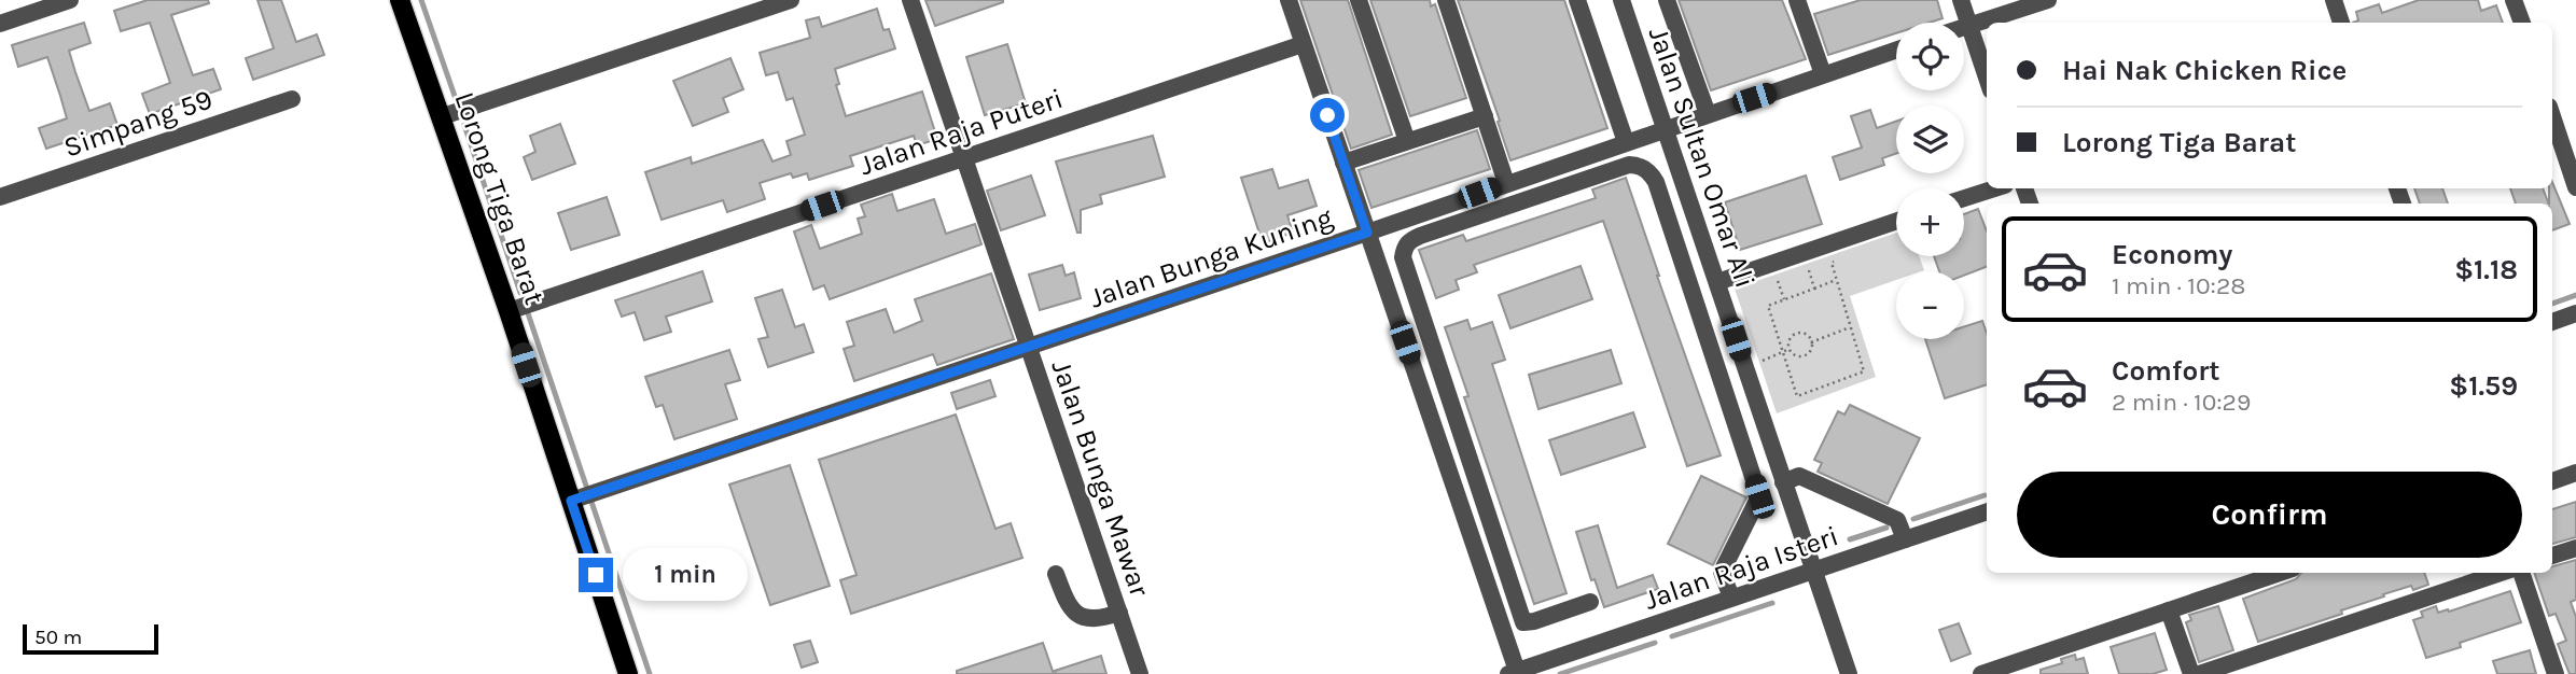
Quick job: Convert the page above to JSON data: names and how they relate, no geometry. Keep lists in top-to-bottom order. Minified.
{"streets":{"main road":["Lorong Tiga Barat"],"street":["Simpang 59","Jalan Raja Puteri","Jalan Sultan Omar Ali","Jalan Bunga Kuning","Jalan Bunga Mawar","Jalan Raja Isteri"]},"crossings":[["Jalan Raja Puteri","Lorong Tiga Barat"],["Jalan Raja Puteri","Jalan Bunga Mawar"],["Jalan Sultan Omar Ali","Jalan Bunga Kuning"],["Jalan Sultan Omar Ali","Jalan Raja Isteri"],["Lorong Tiga Barat","Jalan Bunga Kuning"],["Jalan Bunga Kuning","Jalan Bunga Mawar"]],"scale_bar":"50 m","page":{"map_buttons":["+","−"],"banner":["Hai Nak Chicken Rice","Lorong Tiga Barat"],"list":[{"name":"Economy","note":"1 min · 10:28","value":"$1.18"},{"name":"Comfort","note":"2 min · 10:29","value":"$1.59"}],"buttons":"Confirm","bubble":"1 min","scale":"50 m"}}
